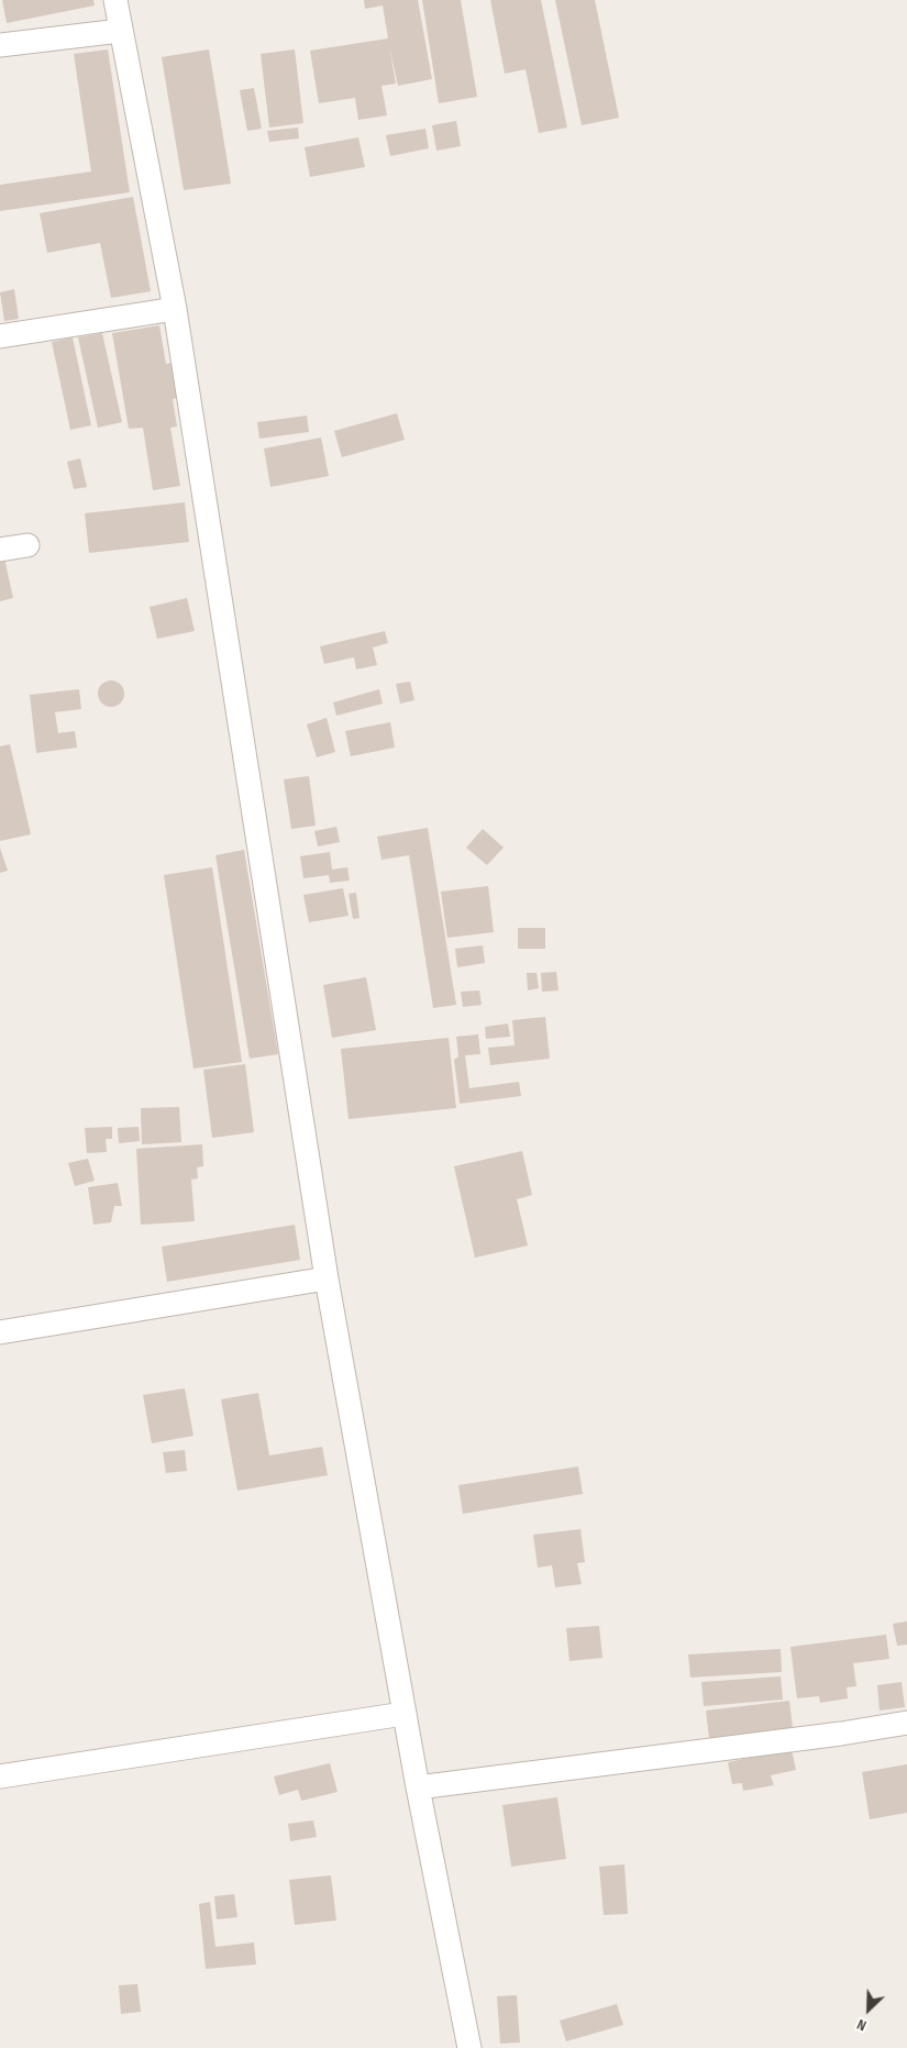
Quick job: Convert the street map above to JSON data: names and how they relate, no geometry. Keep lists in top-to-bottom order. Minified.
{"north":"bottom left"}
